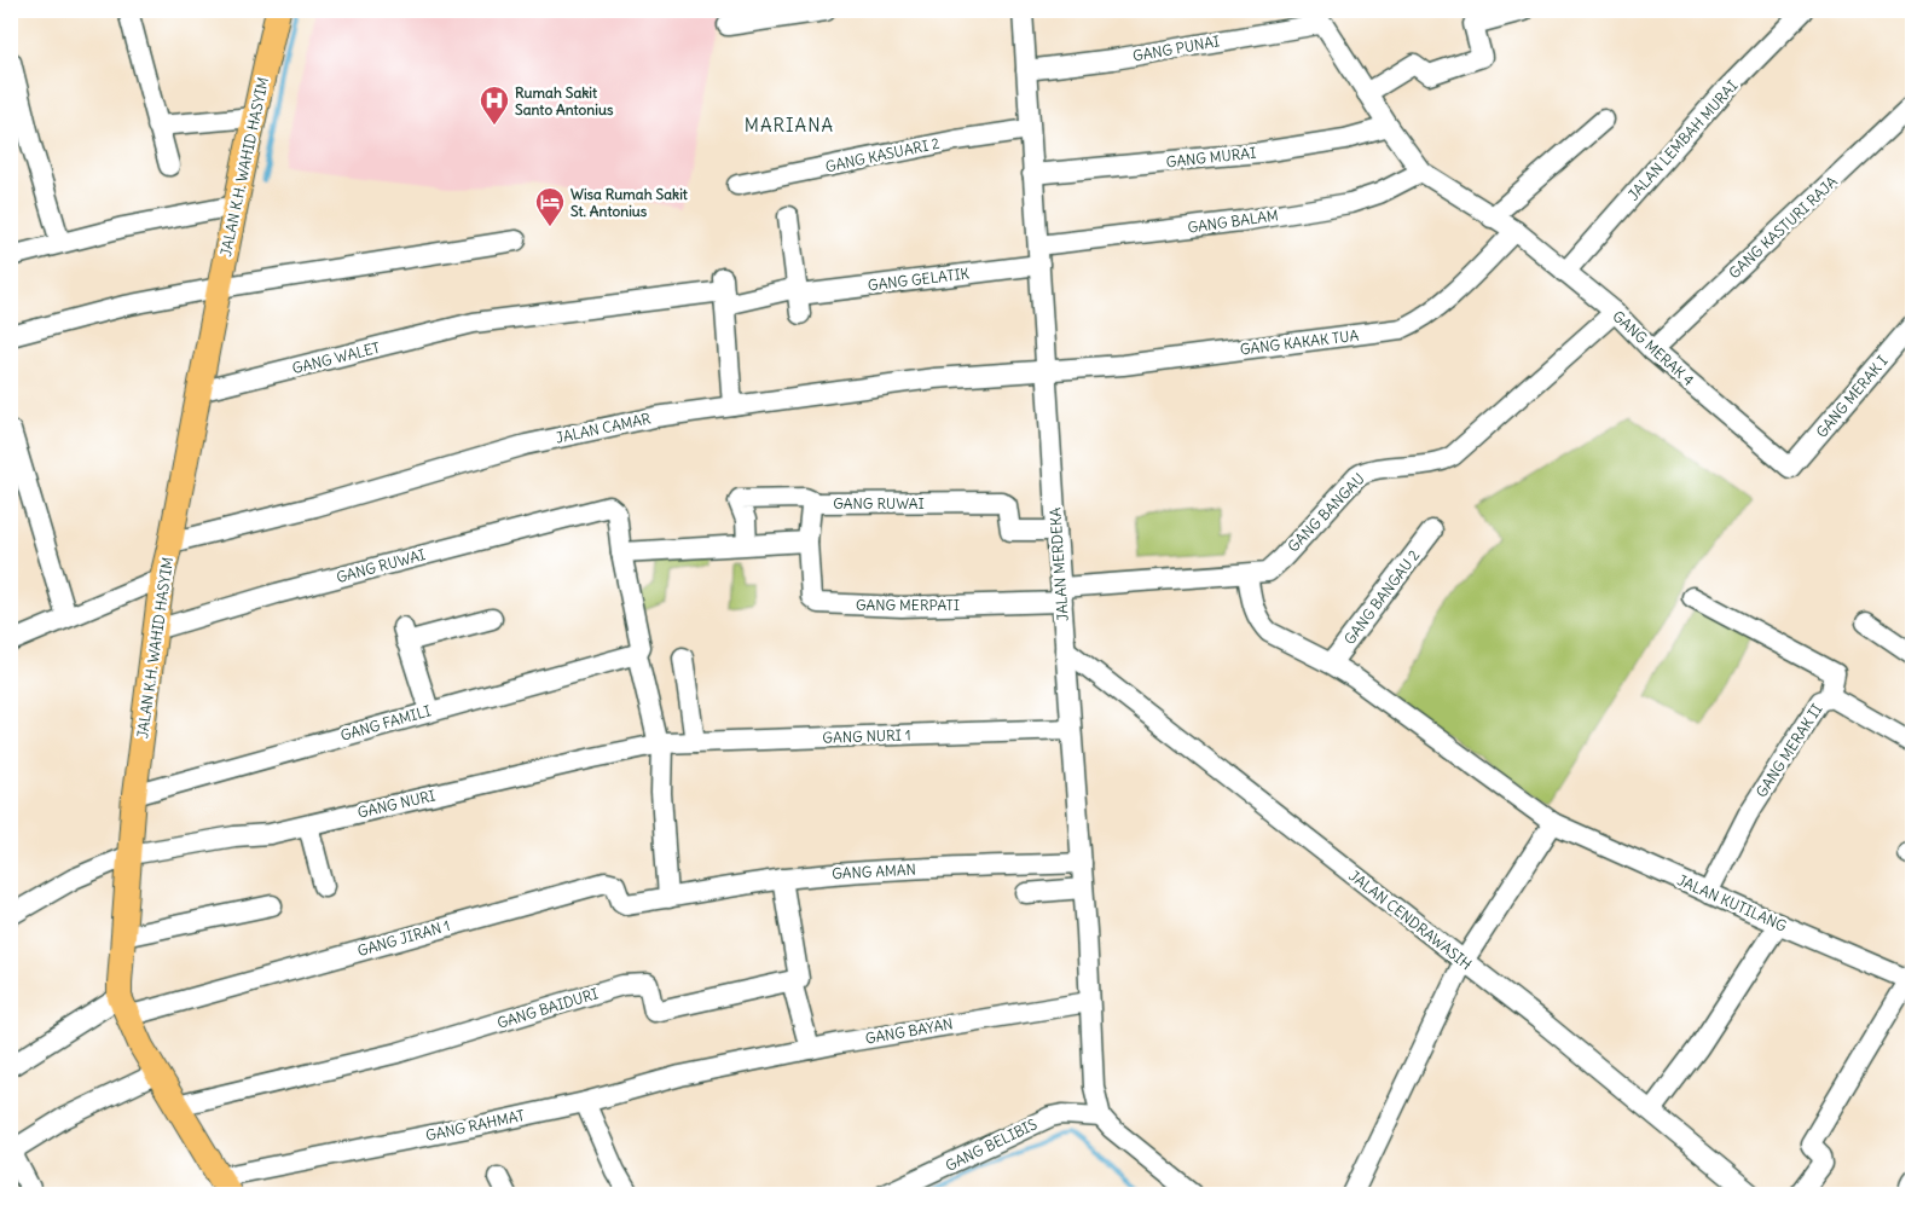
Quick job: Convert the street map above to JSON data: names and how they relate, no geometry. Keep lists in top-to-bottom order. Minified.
{"streets":{"main road":["JALAN K.H. WAHID HASYIM"],"street":["GANG PUNAI","JALAN LEMBAH MURAI","GANG KASUARI 2","GANG MURAI","GANG BALAM","GANG KASTURI RAJA","GANG GELATIK","GANG KAKAK TUA","GANG MERAK 4","GANG WALET","GANG MERAK I","JALAN CAMAR","GANG RUWAI","GANG BANGAU","JALAN MERDEKA","GANG BANGAU 2","GANG MERPATI","GANG FAMILI","GANG NURI 1","GANG MERAK II","GANG NURI","GANG AMAN","JALAN KUTILANG","JALAN CENDRAWASIH","GANG JIRAN 1","GANG BAIDURI","GANG BAYAN","GANG RAHMAT","GANG BELIBIS"]},"crossings":[["GANG PUNAI","JALAN MERDEKA"],["JALAN LEMBAH MURAI","GANG MERAK 4"],["GANG KASUARI 2","JALAN MERDEKA"],["GANG MURAI","JALAN MERDEKA"],["JALAN K.H. WAHID HASYIM","GANG WALET"],["JALAN K.H. WAHID HASYIM","JALAN CAMAR"],["JALAN K.H. WAHID HASYIM","GANG RUWAI"],["JALAN K.H. WAHID HASYIM","GANG FAMILI"],["JALAN K.H. WAHID HASYIM","GANG NURI"],["JALAN K.H. WAHID HASYIM","GANG JIRAN 1"],["JALAN K.H. WAHID HASYIM","GANG BAIDURI"],["JALAN K.H. WAHID HASYIM","GANG RAHMAT"],["GANG BALAM","GANG GELATIK"],["GANG BALAM","GANG MERAK 4"],["GANG BALAM","JALAN MERDEKA"],["GANG KASTURI RAJA","GANG MERAK 4"],["GANG GELATIK","GANG WALET"],["GANG GELATIK","JALAN MERDEKA"],["GANG KAKAK TUA","GANG MERAK 4"],["GANG KAKAK TUA","JALAN CAMAR"],["GANG KAKAK TUA","JALAN MERDEKA"],["GANG MERAK 4","GANG MERAK I"],["GANG MERAK 4","GANG BANGAU"],["JALAN CAMAR","JALAN MERDEKA"],["GANG RUWAI","JALAN MERDEKA"],["GANG RUWAI","GANG MERPATI"],["GANG BANGAU","JALAN MERDEKA"],["GANG BANGAU","GANG MERPATI"],["GANG BANGAU","JALAN KUTILANG"],["JALAN MERDEKA","GANG MERPATI"],["JALAN MERDEKA","GANG NURI 1"],["JALAN MERDEKA","GANG AMAN"],["JALAN MERDEKA","JALAN CENDRAWASIH"],["JALAN MERDEKA","GANG BAYAN"],["JALAN MERDEKA","GANG BELIBIS"],["GANG BANGAU 2","JALAN KUTILANG"],["GANG NURI 1","GANG NURI"],["GANG MERAK II","JALAN KUTILANG"],["GANG AMAN","GANG JIRAN 1"],["GANG BAYAN","GANG RAHMAT"]],"districts":["MARIANA"],"places":{"hospital":["Rumah Sakit Santo Antonius"],"hotel":["Wisa Rumah Sakit St. Antonius"]}}
